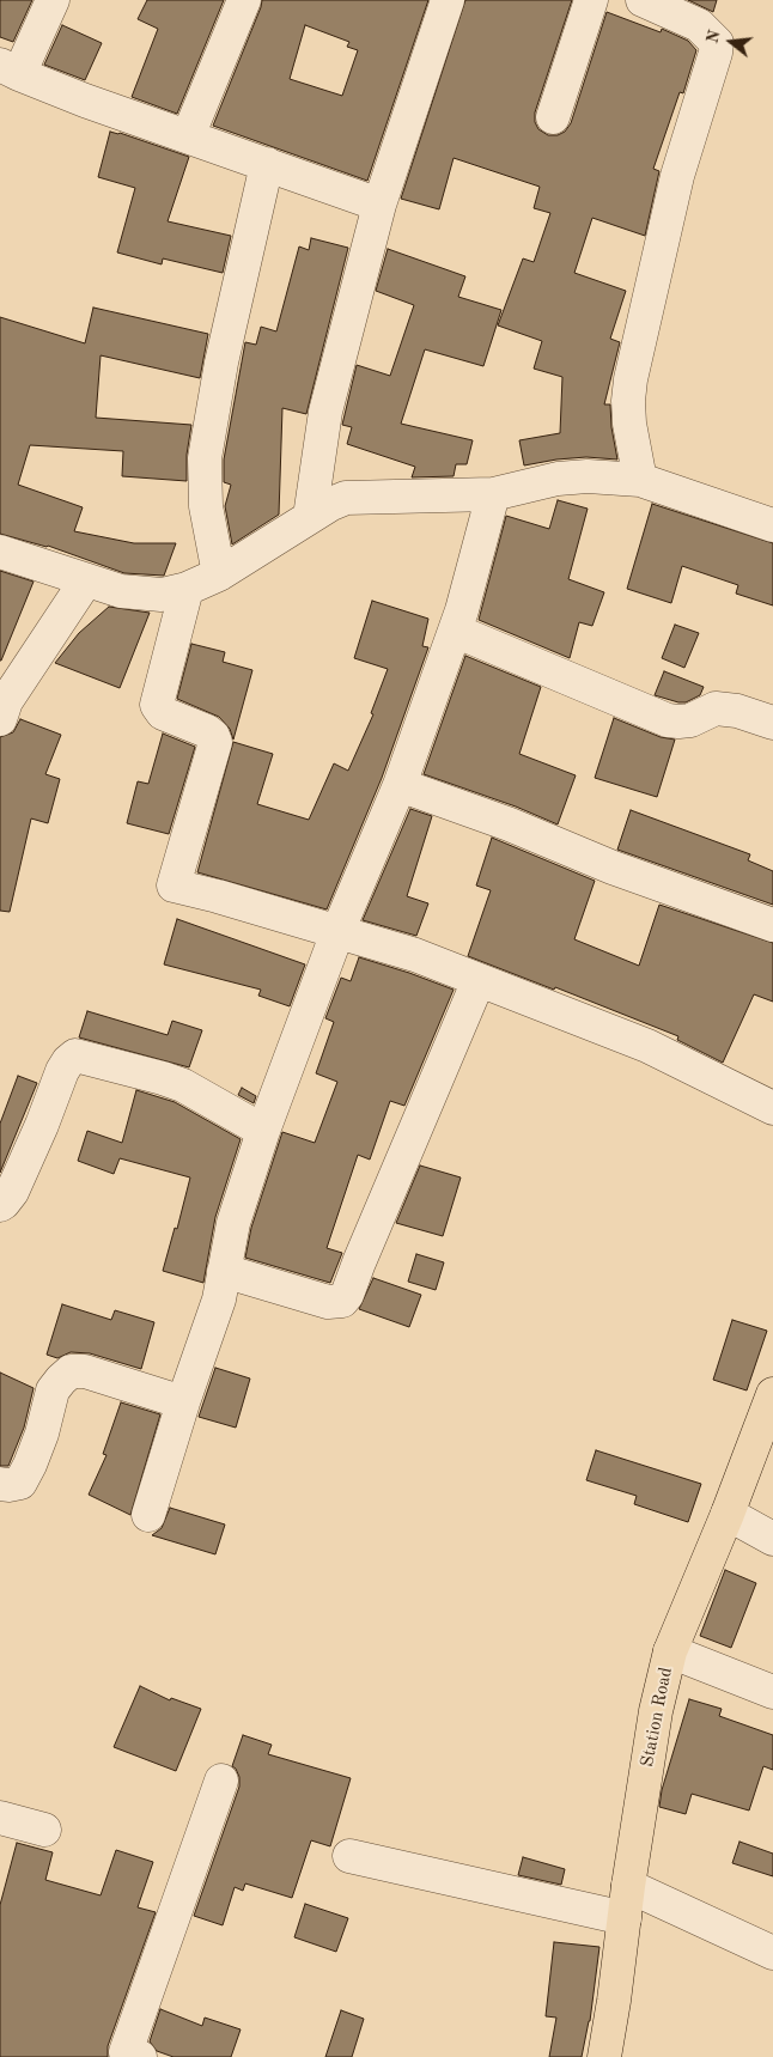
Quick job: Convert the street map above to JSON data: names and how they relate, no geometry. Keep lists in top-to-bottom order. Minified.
{"streets":{"main road":["Station Road"]},"north":"left"}
